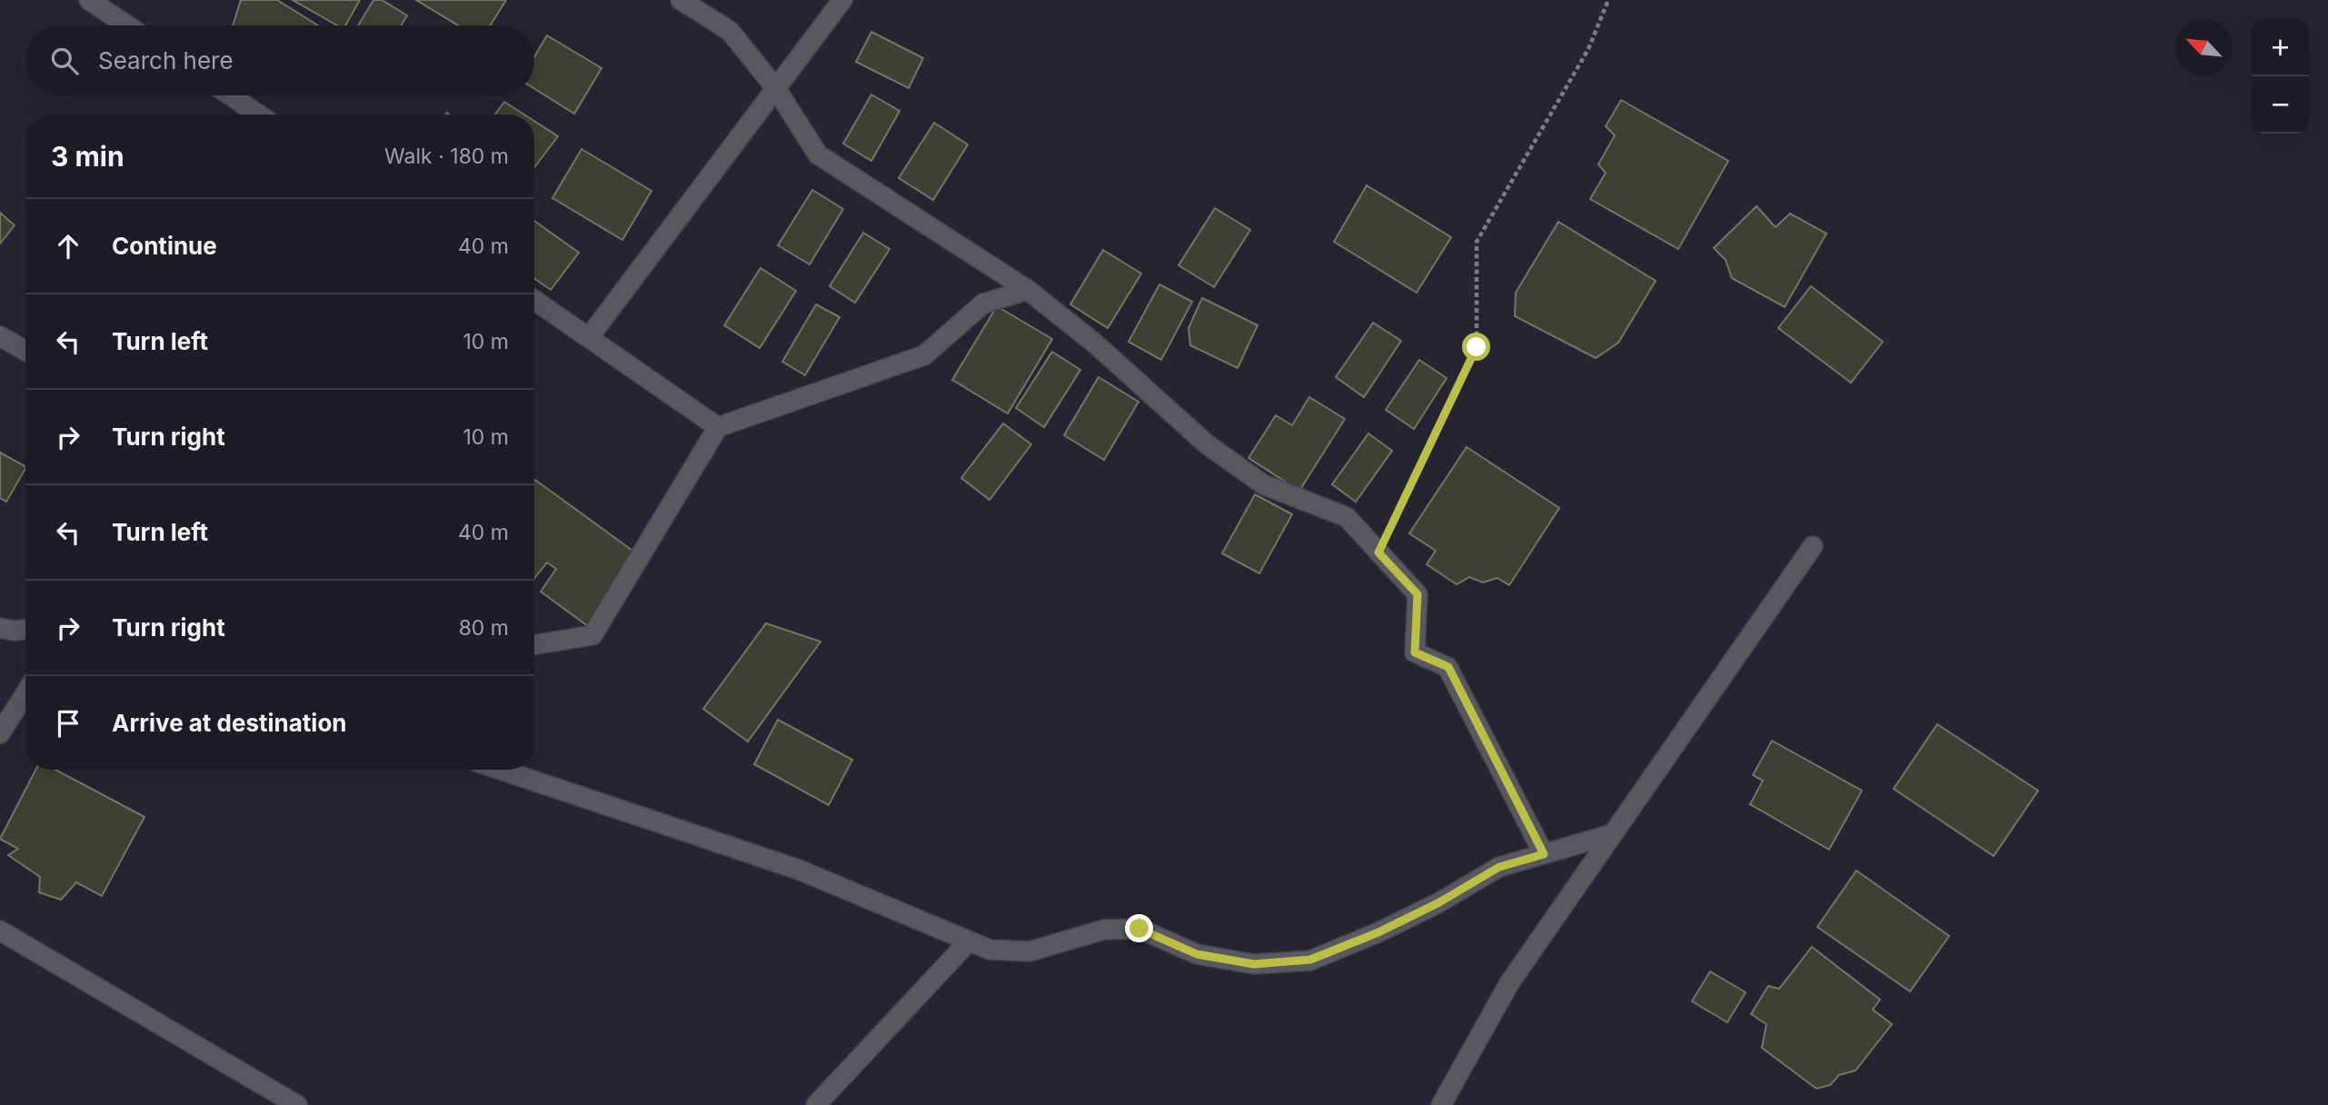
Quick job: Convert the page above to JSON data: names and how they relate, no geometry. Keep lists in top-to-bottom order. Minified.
{"north":"top left","page":{"map_buttons":["+","−"],"search":"Search here","heading":["3 min","Walk · 180 m"],"list":[["Continue","40 m"],["Turn left","10 m"],["Turn right","10 m"],["Turn left","40 m"],["Turn right","80 m"],"Arrive at destination"]}}
